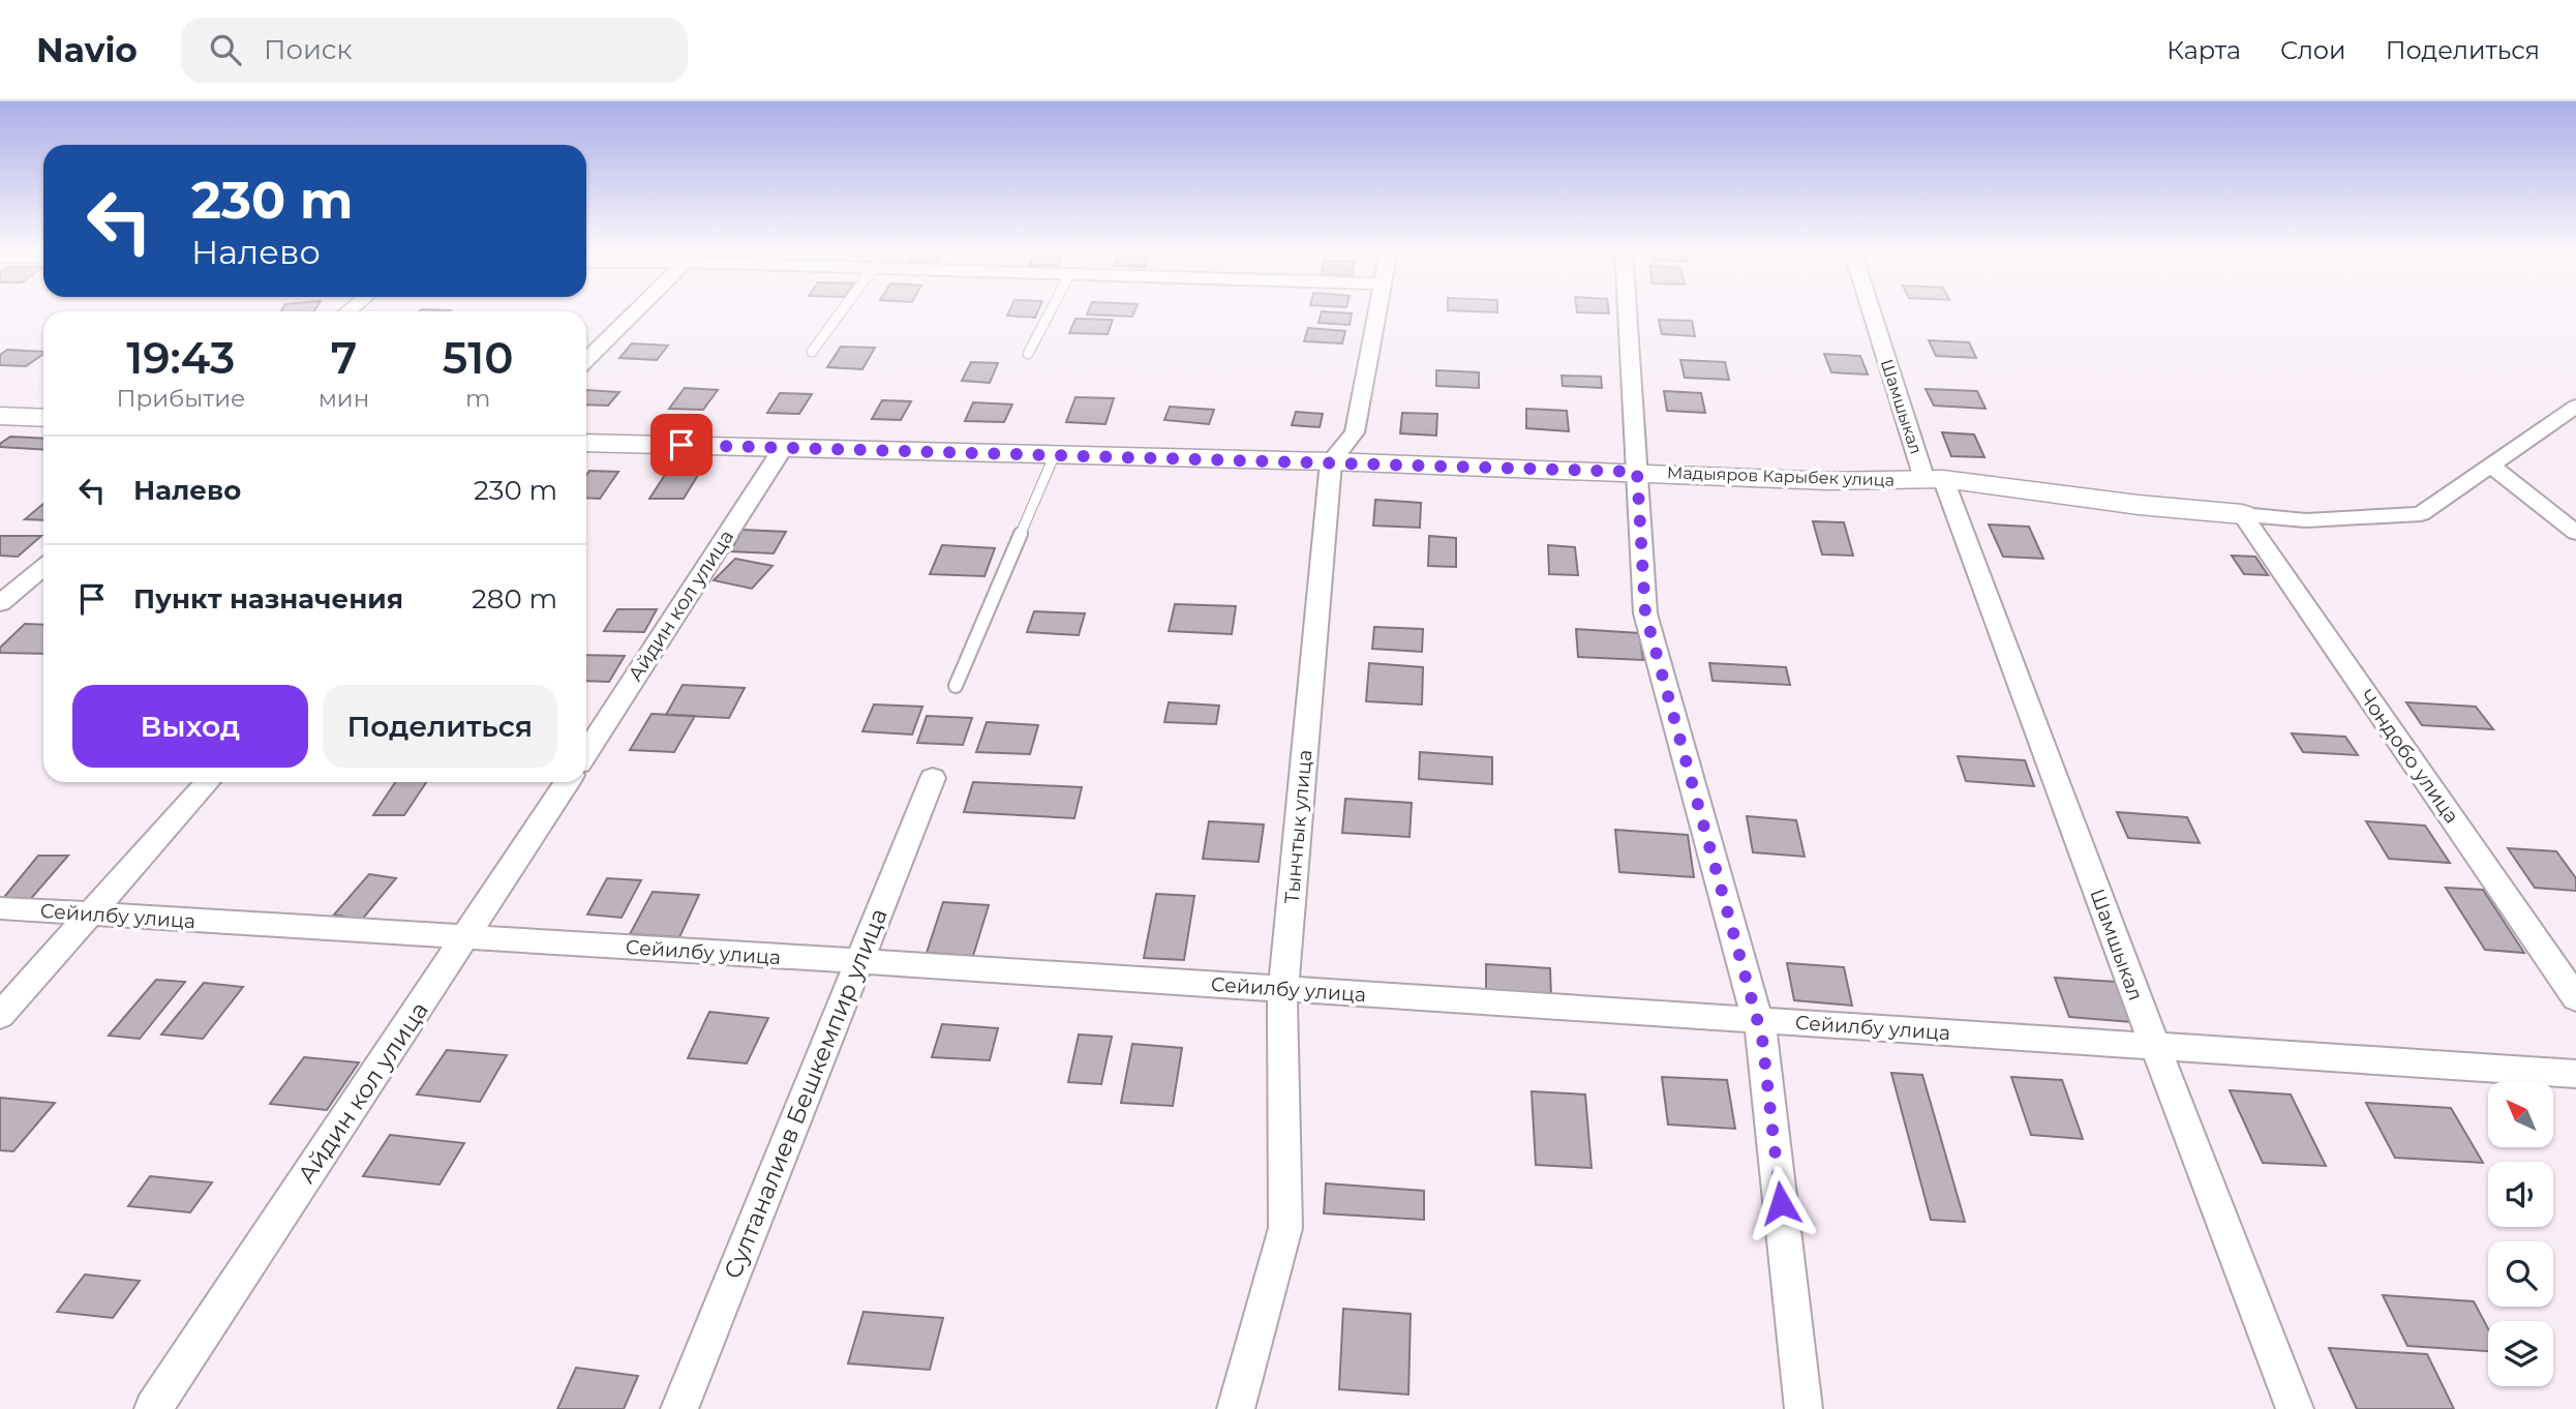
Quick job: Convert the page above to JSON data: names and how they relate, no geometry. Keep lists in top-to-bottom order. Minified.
{"streets":{"street":["Шамшыкал","Мадыяров Карыбек улица","Айдин кол улица","Чондобо улица","Тынчтык улица","Сейилбу улица","Султаналиев Бешкемпир улица"]},"crossings":[["Шамшыкал","Мадыяров Карыбек улица"],["Шамшыкал","Сейилбу улица"],["Мадыяров Карыбек улица","Айдин кол улица"],["Мадыяров Карыбек улица","Чондобо улица"],["Мадыяров Карыбек улица","Тынчтык улица"],["Айдин кол улица","Сейилбу улица"],["Тынчтык улица","Сейилбу улица"],["Сейилбу улица","Султаналиев Бешкемпир улица"]],"north":"top left","page":{"header":"Navio","search":"Поиск","nav":["Карта","Слои","Поделиться"],"turn":["230 m","Налево"],"eta":["19:43","Прибытие","7","мин","510","m"],"list":[{"name":"Налево","value":"230 m"},{"name":"Пункт назначения","value":"280 m"}],"buttons":["Выход","Поделиться"]}}
